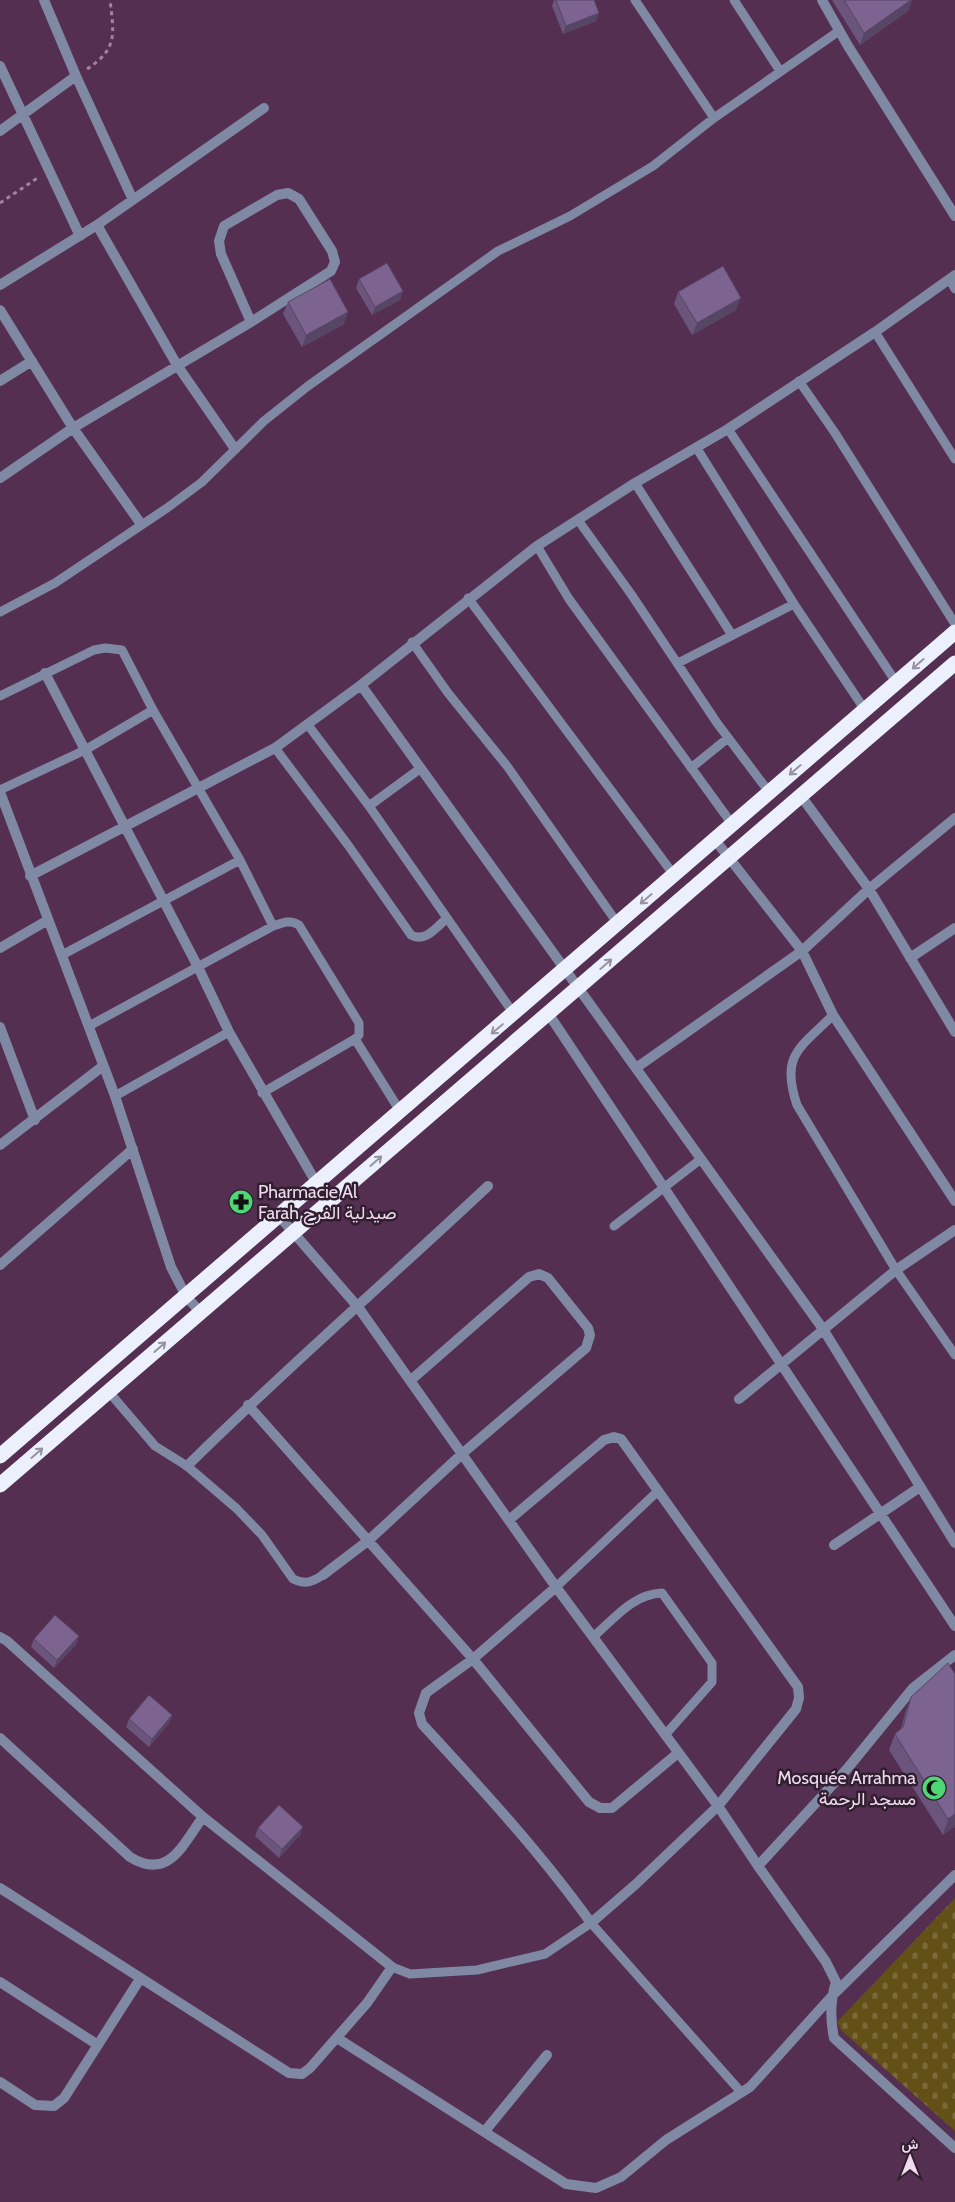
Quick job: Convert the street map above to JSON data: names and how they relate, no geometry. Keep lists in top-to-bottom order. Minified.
{"places":{"pharmacy":["Pharmacie Al Farah صيدلية الفرح"],"mosque":["Mosquée Arrahma مسجد الرحمة"]},"north":"top"}
